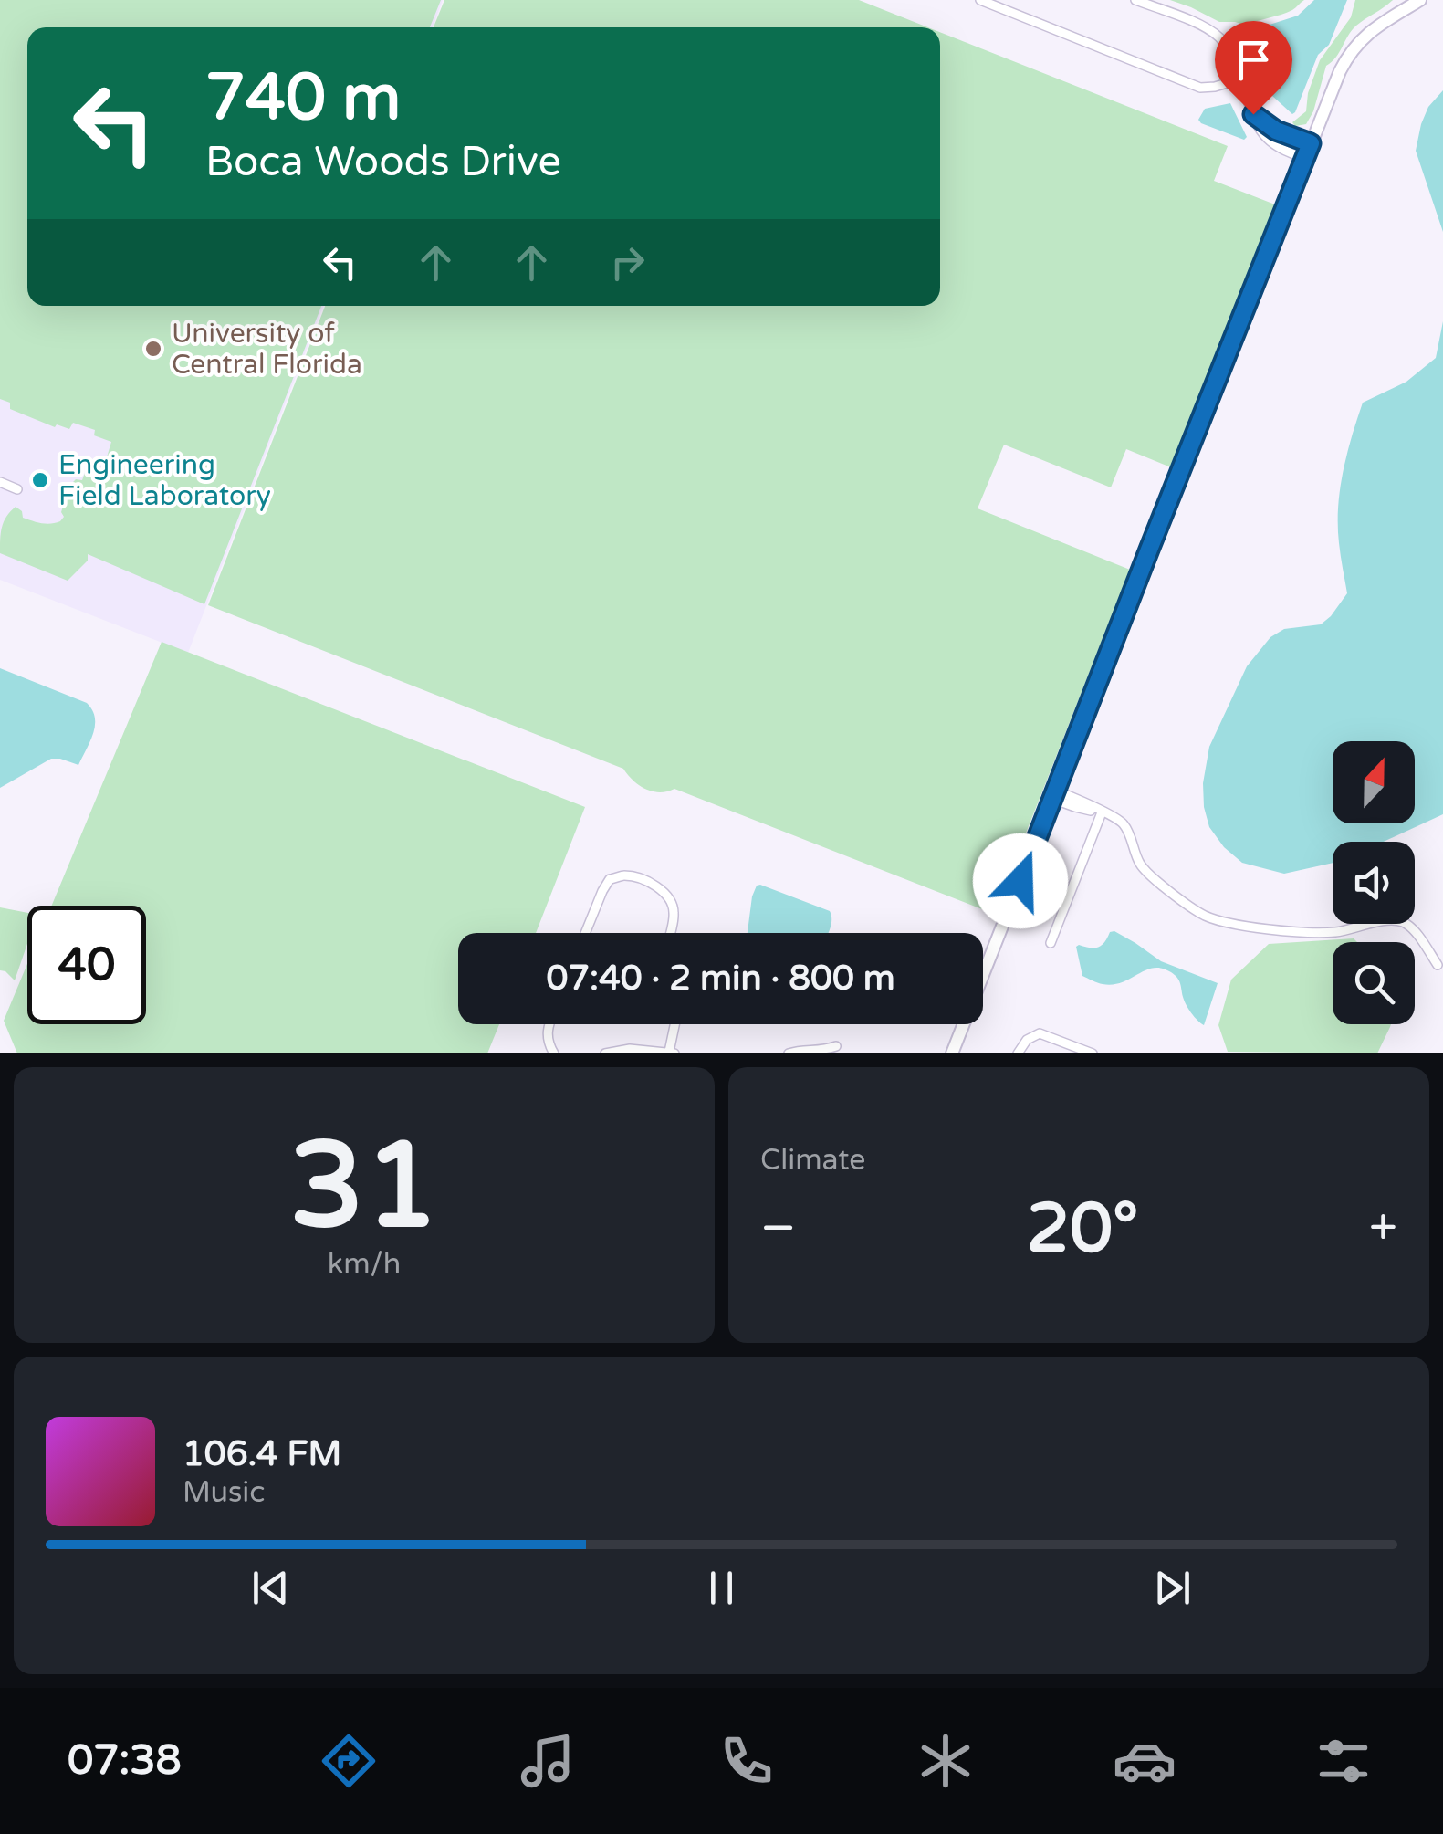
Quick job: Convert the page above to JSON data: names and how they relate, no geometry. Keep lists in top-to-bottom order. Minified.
{"places":["University of Central Florida","Engineering Field Laboratory"],"north":"top","page":{"turn":["740 m","Boca Woods Drive"],"limit":"40","trip":"07:40 · 2 min · 800 m","tile":[["31","km/h"],"Climate"],"heat":["−","20°","+"],"song":["106.4 FM","Music"],"tabs":"07:38"}}
